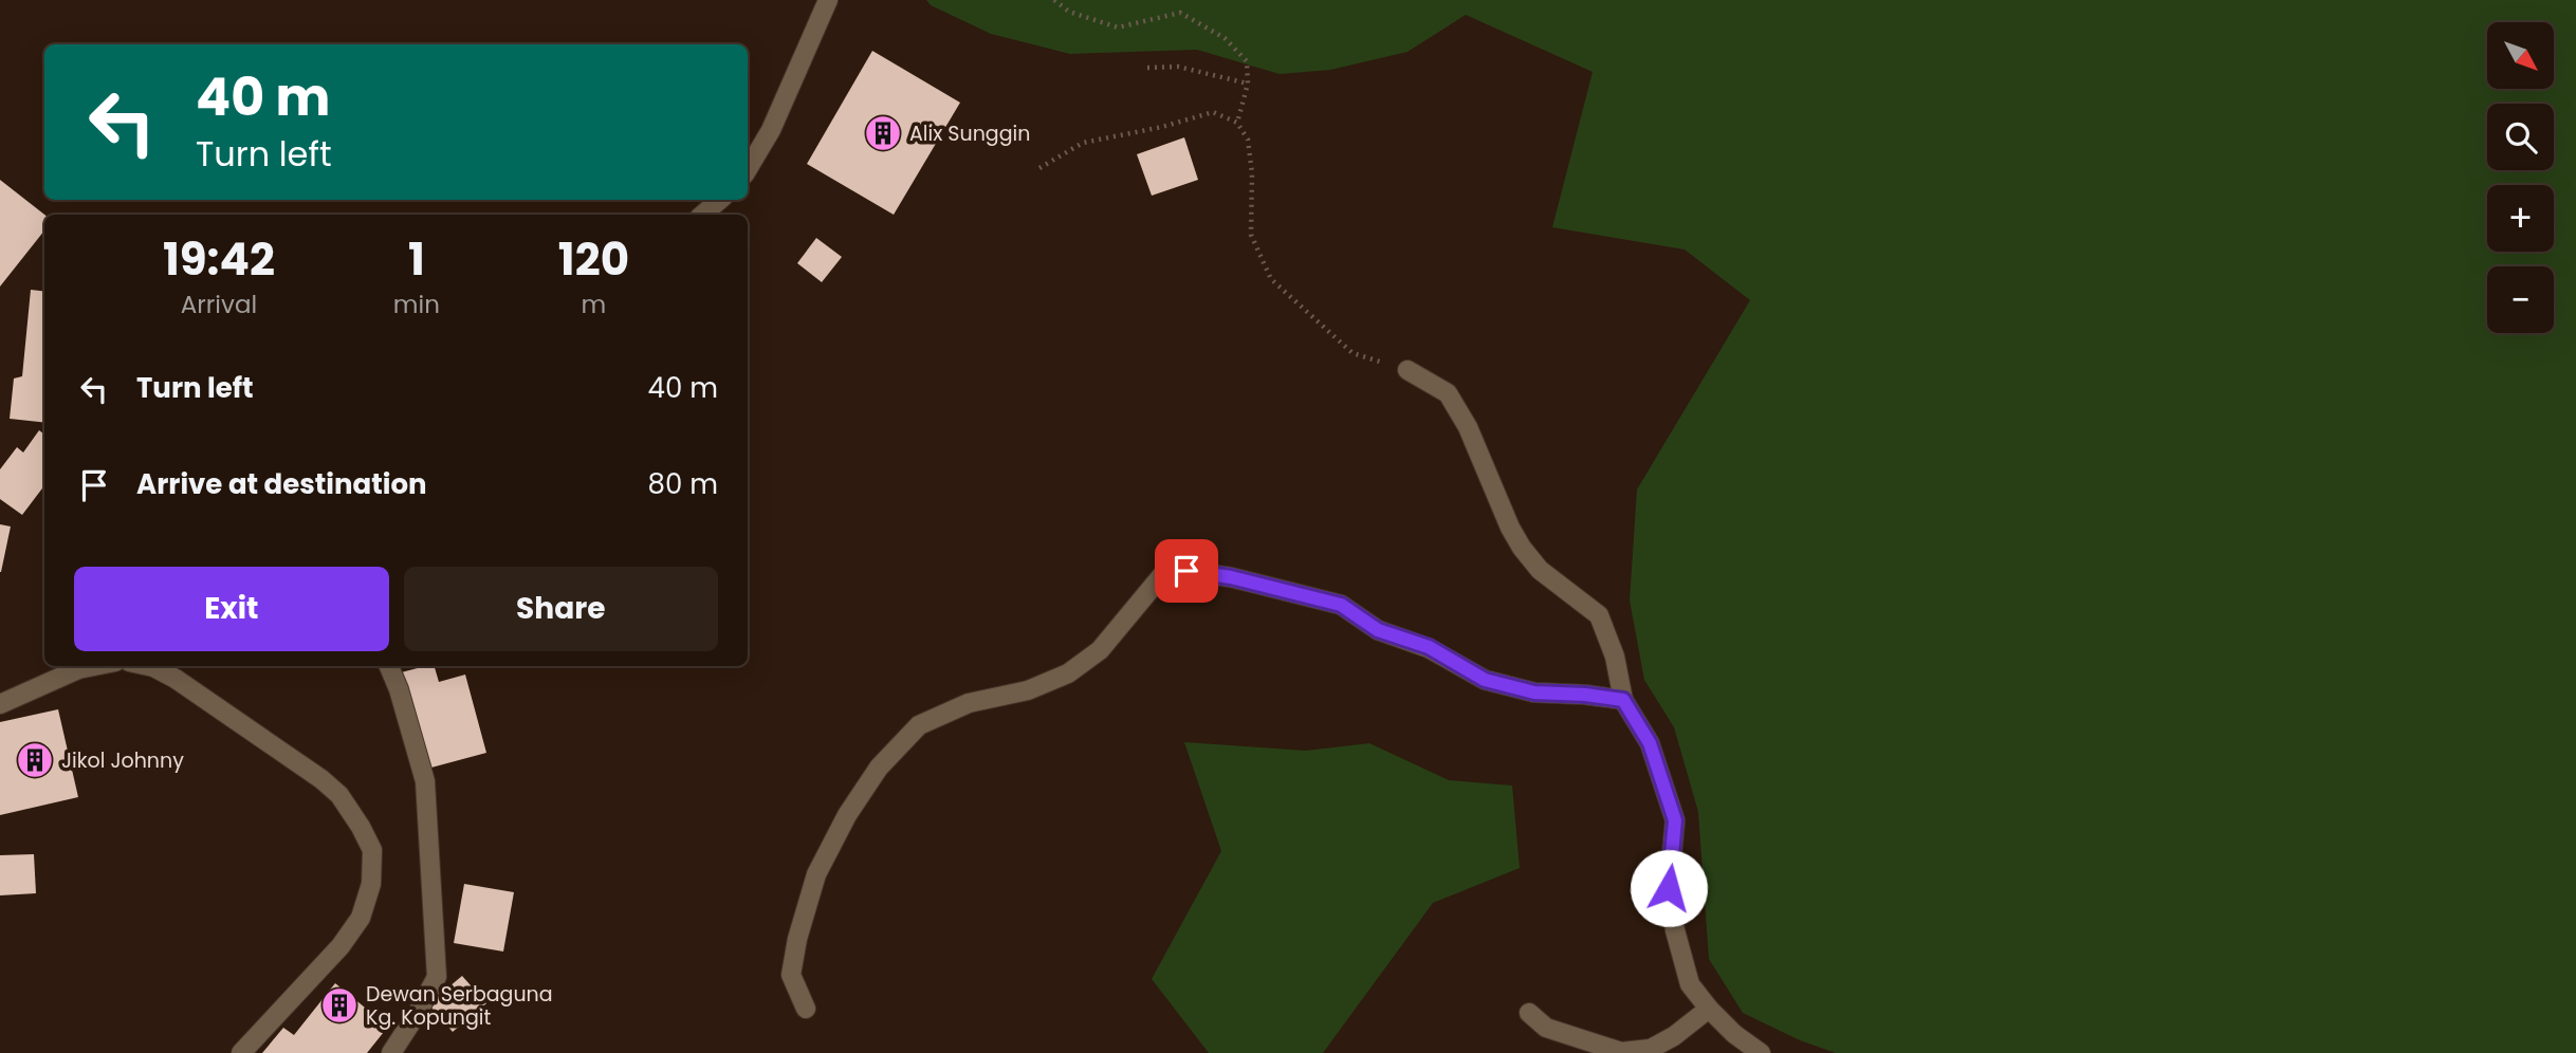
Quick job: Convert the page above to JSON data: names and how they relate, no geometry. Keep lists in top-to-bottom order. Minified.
{"places":{"building":["Alix Sunggin","Jikol Johnny","Dewan Serbaguna Kg. Kopungit"]},"north":"bottom right","page":{"map_buttons":["+","−"],"turn":["40 m","Turn left"],"eta":["19:42","Arrival","1","min","120","m"],"list":[{"name":"Turn left","value":"40 m"},{"name":"Arrive at destination","value":"80 m"}],"buttons":["Exit","Share"]}}
